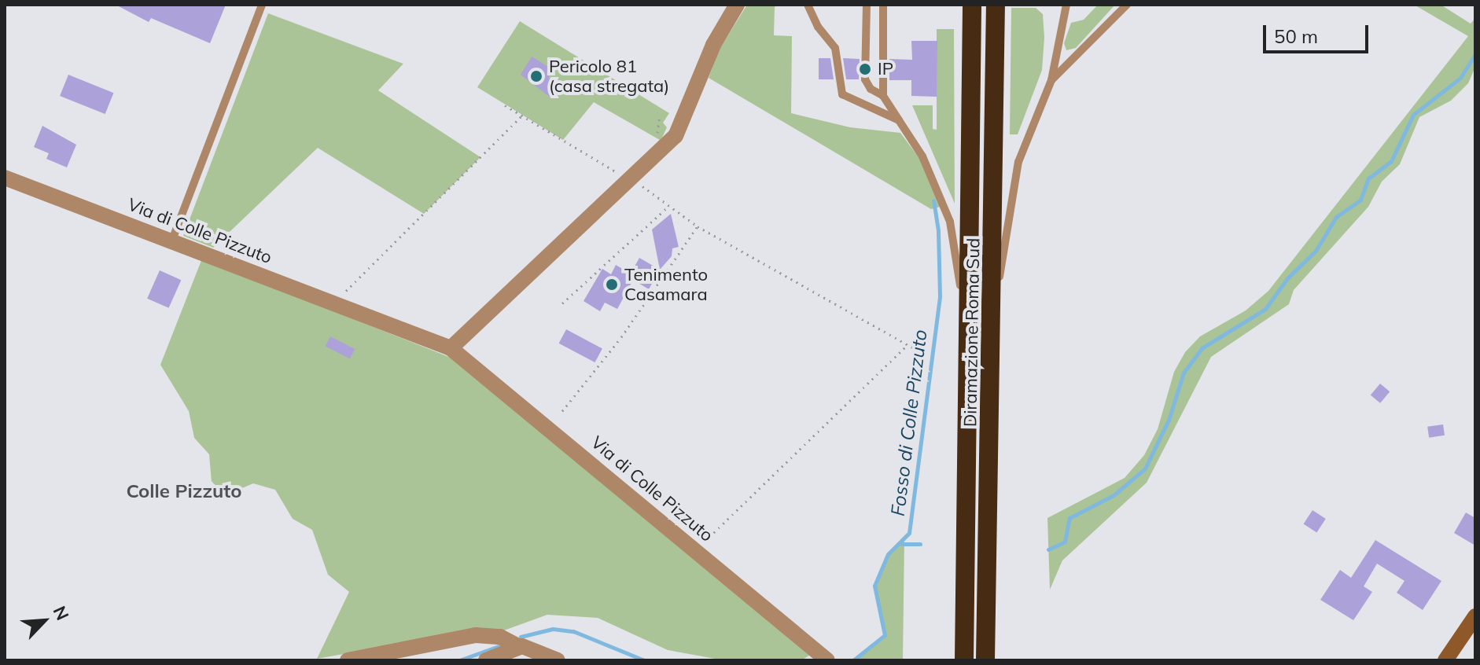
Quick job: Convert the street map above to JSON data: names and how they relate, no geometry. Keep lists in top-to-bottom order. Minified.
{"streets":{"highway":["Diramazione Roma Sud"],"street":["Via di Colle Pizzuto"]},"districts":["Colle Pizzuto"],"water":["Fosso di Colle Pizzuto"],"places":["IP","Pericolo 81 (casa stregata)","Tenimento Casamara"],"scale_bar":"50 m","north":"top right"}
